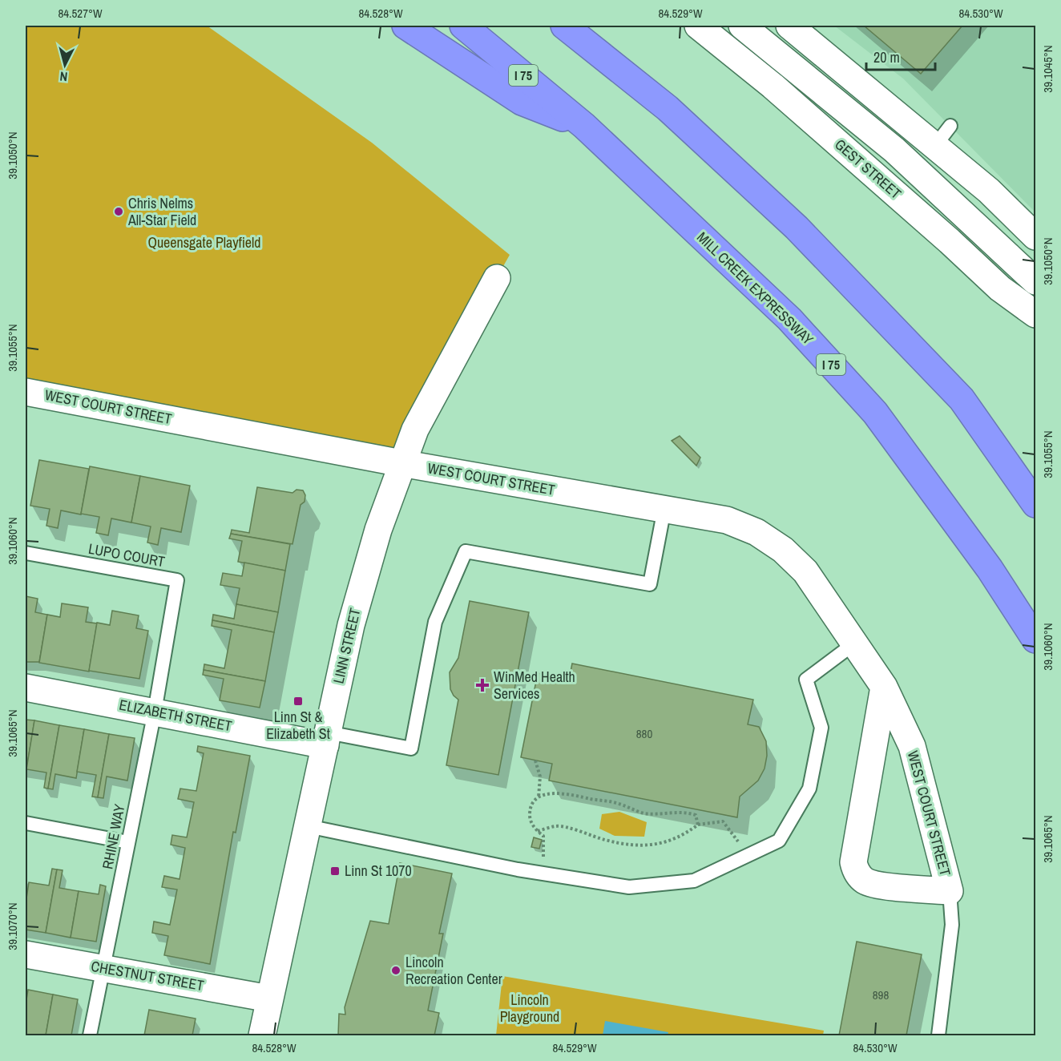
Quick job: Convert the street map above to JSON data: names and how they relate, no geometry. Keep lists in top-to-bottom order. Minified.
{"streets":{"highway":["I 75","MILL CREEK EXPRESSWAY"],"street":["GEST STREET","WEST COURT STREET","LINN STREET","ELIZABETH STREET","CHESTNUT STREET"],"lane":["LUPO COURT","RHINE WAY"]},"crossings":[["WEST COURT STREET","LINN STREET"],["LUPO COURT","ELIZABETH STREET"],["LUPO COURT","RHINE WAY"],["LINN STREET","ELIZABETH STREET"],["LINN STREET","CHESTNUT STREET"],["ELIZABETH STREET","RHINE WAY"],["RHINE WAY","CHESTNUT STREET"]],"parks":["Queensgate Playfield","Lincoln Playground"],"places":{"other":["Chris Nelms All-Star Field","Lincoln Recreation Center"],"health":["WinMed Health Services"],"transit":["Linn St & Elizabeth St","Linn St 1070"]},"house_numbers":["880","898"],"scale_bar":"20 m","north":"bottom","coordinates":["84.527°W","84.528°W","84.529°W","84.530°W","39.1045°N","39.1050°N","39.1055°N","39.1060°N","39.1065°N","39.1070°N"]}
